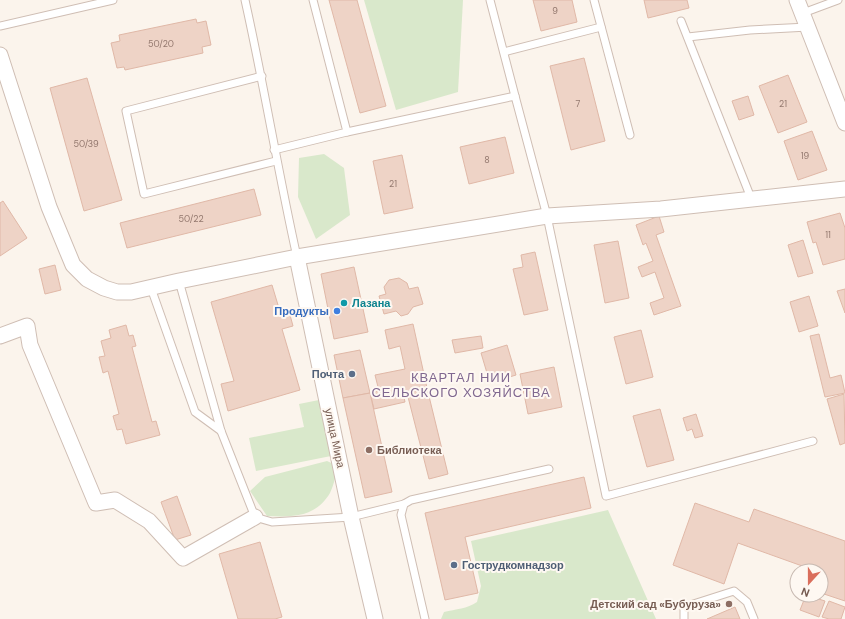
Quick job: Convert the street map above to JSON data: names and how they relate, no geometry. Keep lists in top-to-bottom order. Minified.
{"streets":{"street":["улица Мира"]},"districts":["КВАРТАЛ НИИ СЕЛЬСКОГО ХОЗЯЙСТВА"],"places":["Лазана","Продукты","Почта","Библиотека","Гострудкомнадзор","Детский сад «Бубуруза»"],"house_numbers":["9","50/20","7","21","50/39","19","8","21","50/22","11"],"north":"bottom"}
